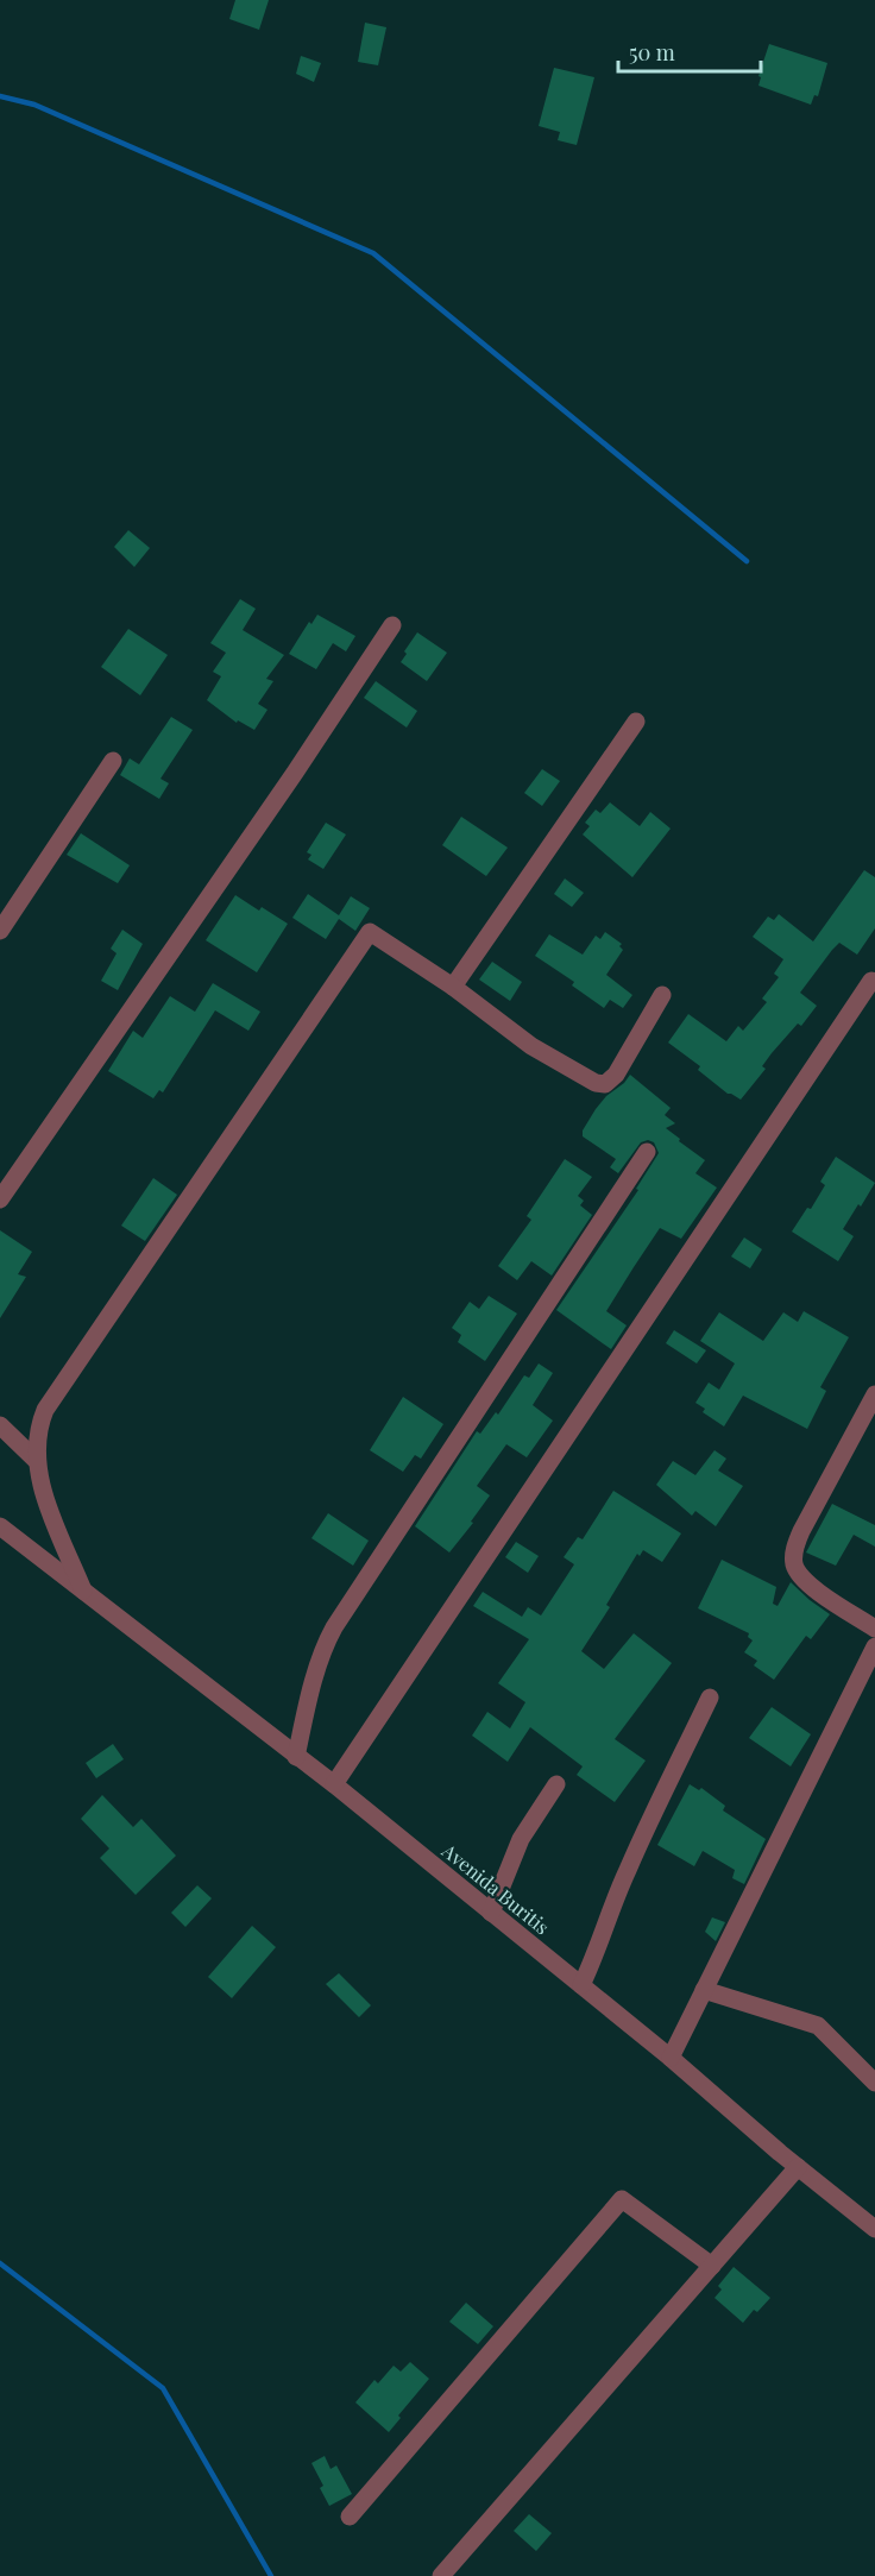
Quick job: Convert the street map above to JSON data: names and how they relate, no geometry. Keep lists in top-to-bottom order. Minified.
{"streets":{"street":["Avenida Buritis"]},"scale_bar":"50 m"}
